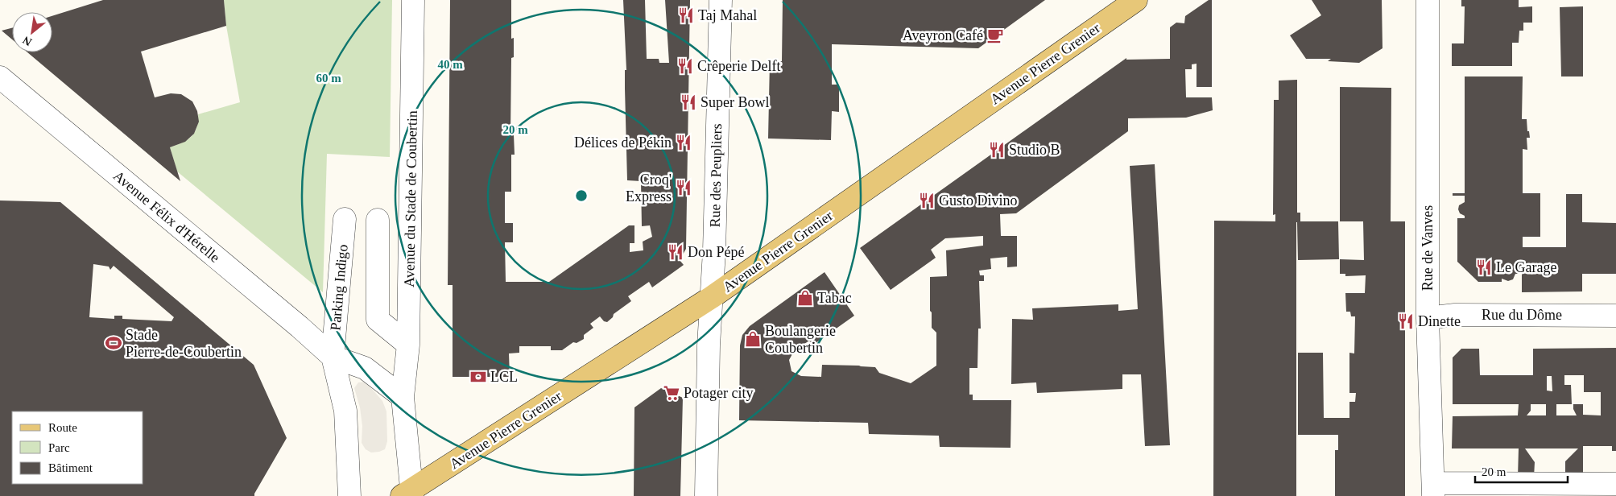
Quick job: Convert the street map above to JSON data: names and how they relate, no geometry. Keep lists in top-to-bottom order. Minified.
{"streets":{"main road":["Avenue Pierre Grenier"],"street":["Rue des Peupliers","Avenue du Stade de Coubertin","Avenue Félix d'Hérelle","Rue de Vanves","Parking Indigo","Rue du Dôme"]},"crossings":[["Avenue Pierre Grenier","Rue des Peupliers"],["Avenue du Stade de Coubertin","Avenue Félix d'Hérelle"],["Avenue Félix d'Hérelle","Parking Indigo"],["Rue de Vanves","Rue du Dôme"]],"places":{"restaurant":["Taj Mahal","Crêperie Delft","Super Bowl","Délices de Pékin","Studio B","Croq' Express","Gusto Divino","Don Pépé","Le Garage","Dinette"],"cafe":["Aveyron Café"],"shop":["Tabac","Boulangerie Coubertin"],"sports":["Stade Pierre-de-Coubertin"],"bank":["LCL"],"supermarket":["Potager city"]},"legend":["Route","Parc","Bâtiment"],"scale_bar":"20 m","north":"bottom left","rings":["40 m","60 m","20 m"]}
